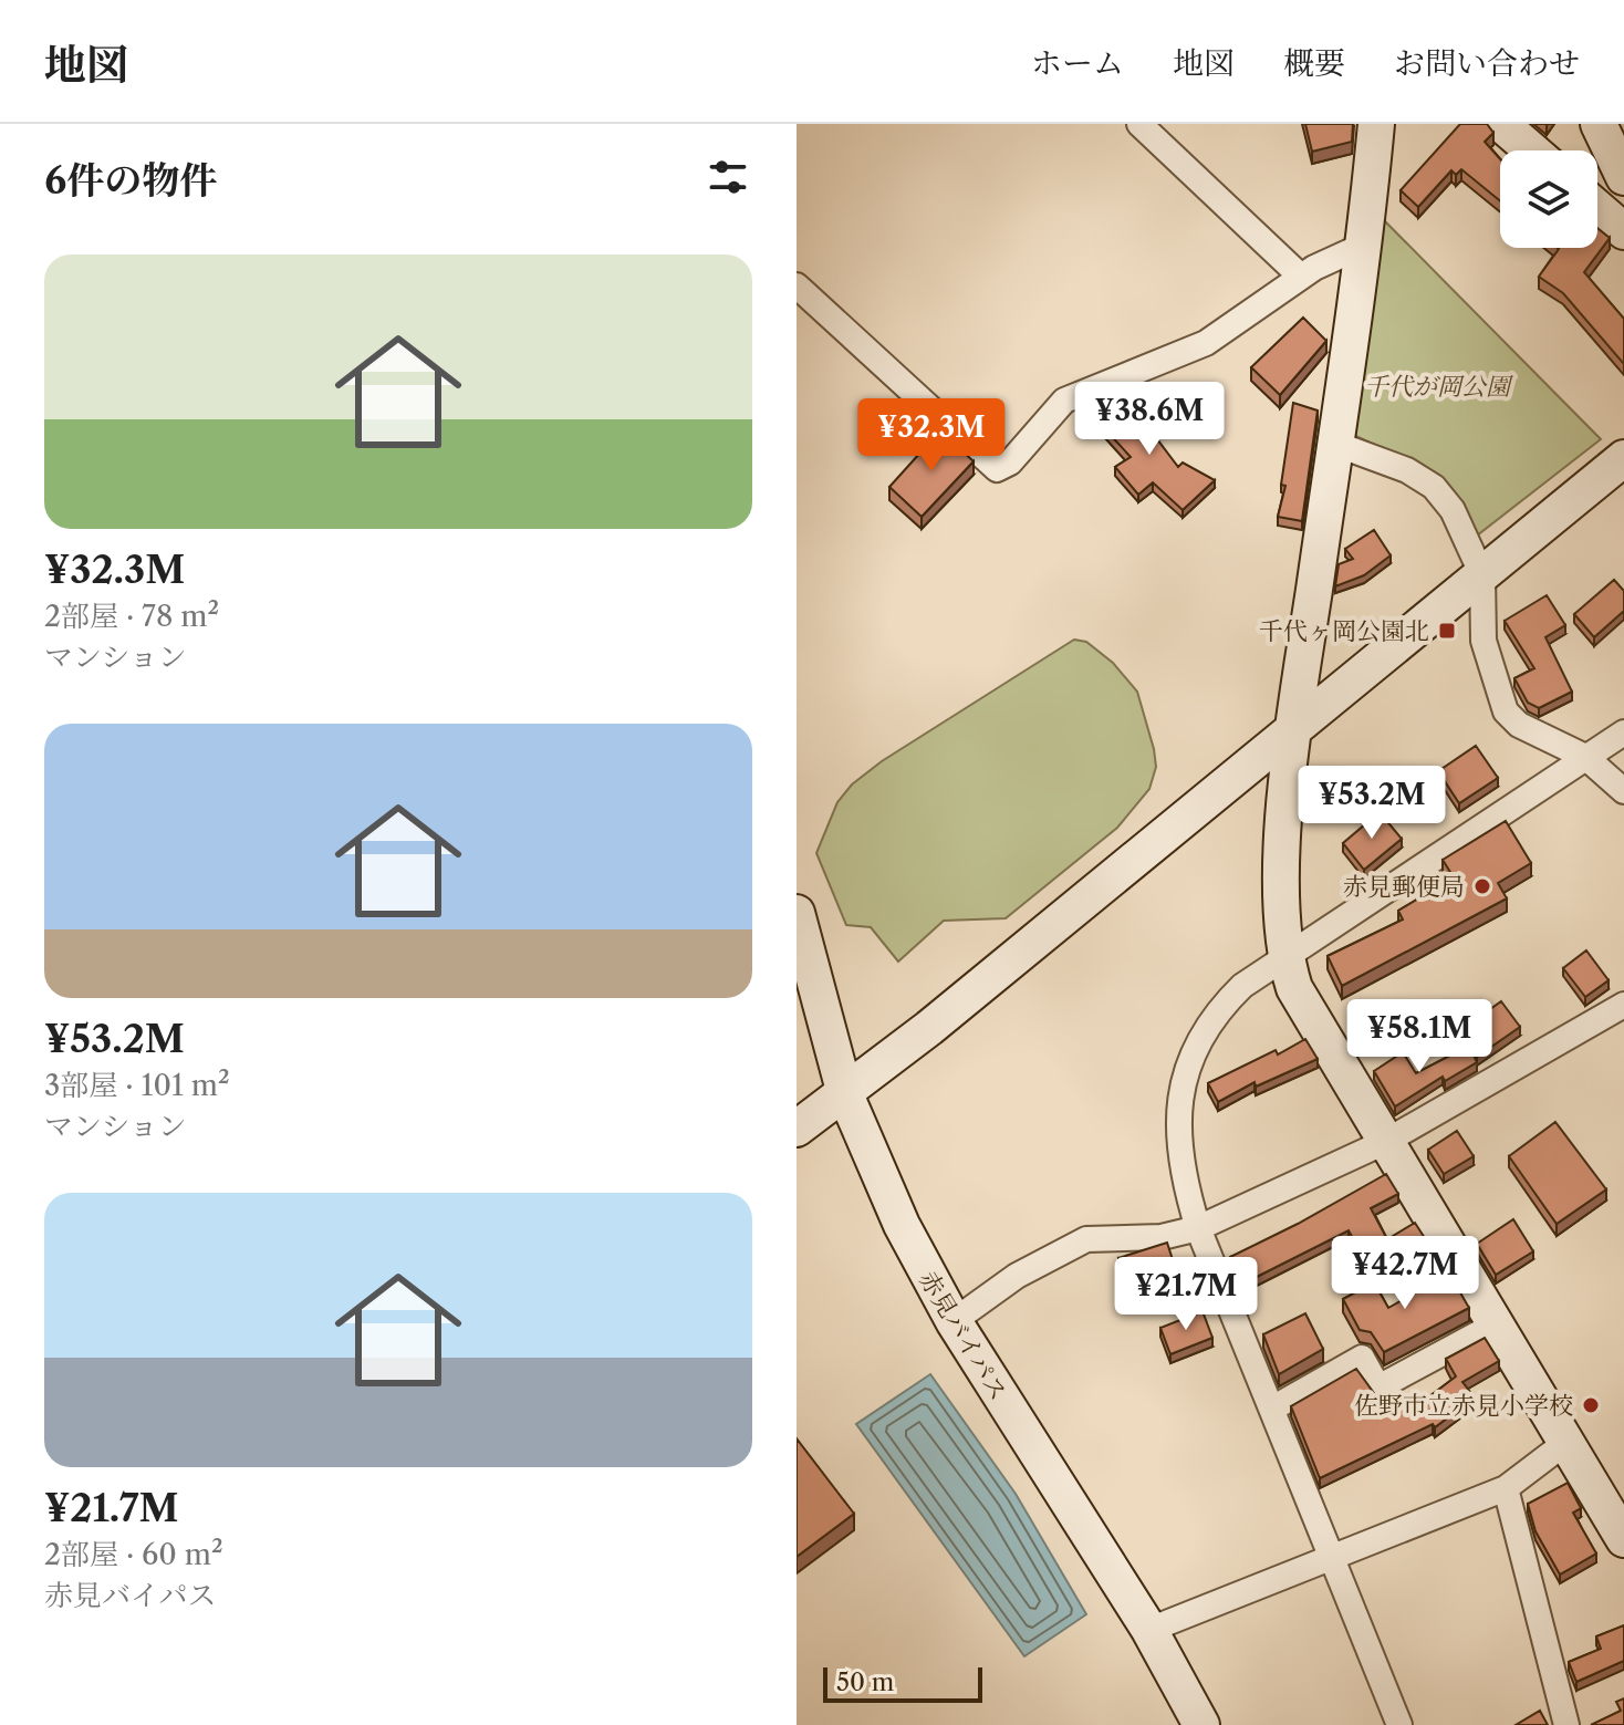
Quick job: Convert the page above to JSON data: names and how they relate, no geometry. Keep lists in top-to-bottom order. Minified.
{"streets":{"street":["赤見バイパス"]},"parks":["千代が岡公園"],"places":{"transit":["千代ヶ岡公園北"],"other":["赤見郵便局","佐野市立赤見小学校"]},"scale_bar":"50 m","page":{"header":"地図","nav":["ホーム","地図","概要","お問い合わせ"],"heading":"6件の物件","list":[{"name":"¥32.3M","note":"2部屋 · 78 m² · マンション"},{"name":"¥53.2M","note":"3部屋 · 101 m² · マンション"},{"name":"¥21.7M","note":"2部屋 · 60 m² · 赤見バイパス"}],"price":["¥38.6M","¥32.3M","¥53.2M","¥58.1M","¥42.7M","¥21.7M"],"scale":"50 m"}}
